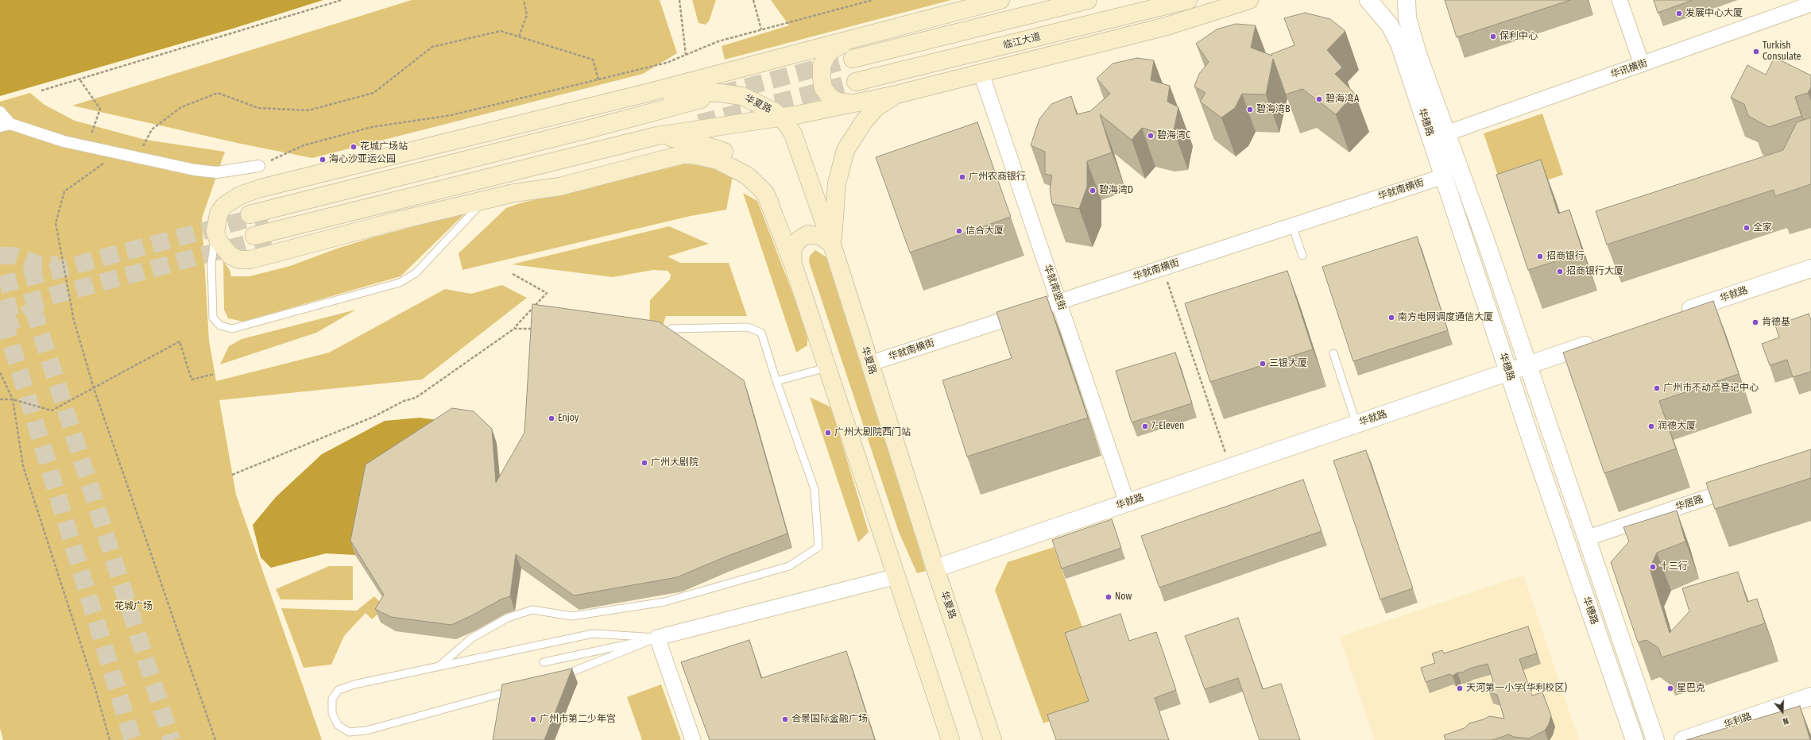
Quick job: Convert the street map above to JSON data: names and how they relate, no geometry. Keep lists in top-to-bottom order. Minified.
{"streets":{"main road":["临江大道","华夏路"],"street":["华讯横街","华穗路","华就南横街","华就南竖街","华就路","华居路","华利路"]},"crossings":[["华讯横街","华穗路"],["华夏路","华就南横街"],["华夏路","华就路"],["华穗路","华就南横街"],["华穗路","华就路"],["华穗路","华居路"],["华就南横街","华就南竖街"],["华就南竖街","华就路"]],"parks":["花城广场"],"places":["发展中心大厦","保利中心","Turkish Consulate","碧海湾A","碧海湾B","碧海湾C","花城广场站","海心沙亚运公园","广州农商银行","碧海湾D","全家","信合大厦","招商银行","招商银行大厦","南方电网调度通信大厦","肯德基","三银大厦","广州市不动产登记中心","Enjoy","7-Eleven","润德大厦","广州大剧院西门站","广州大剧院","十三行","Now","天河第一小学(华利校区)","星巴克","广州市第二少年宫","合景国际金融广场"],"north":"bottom"}
